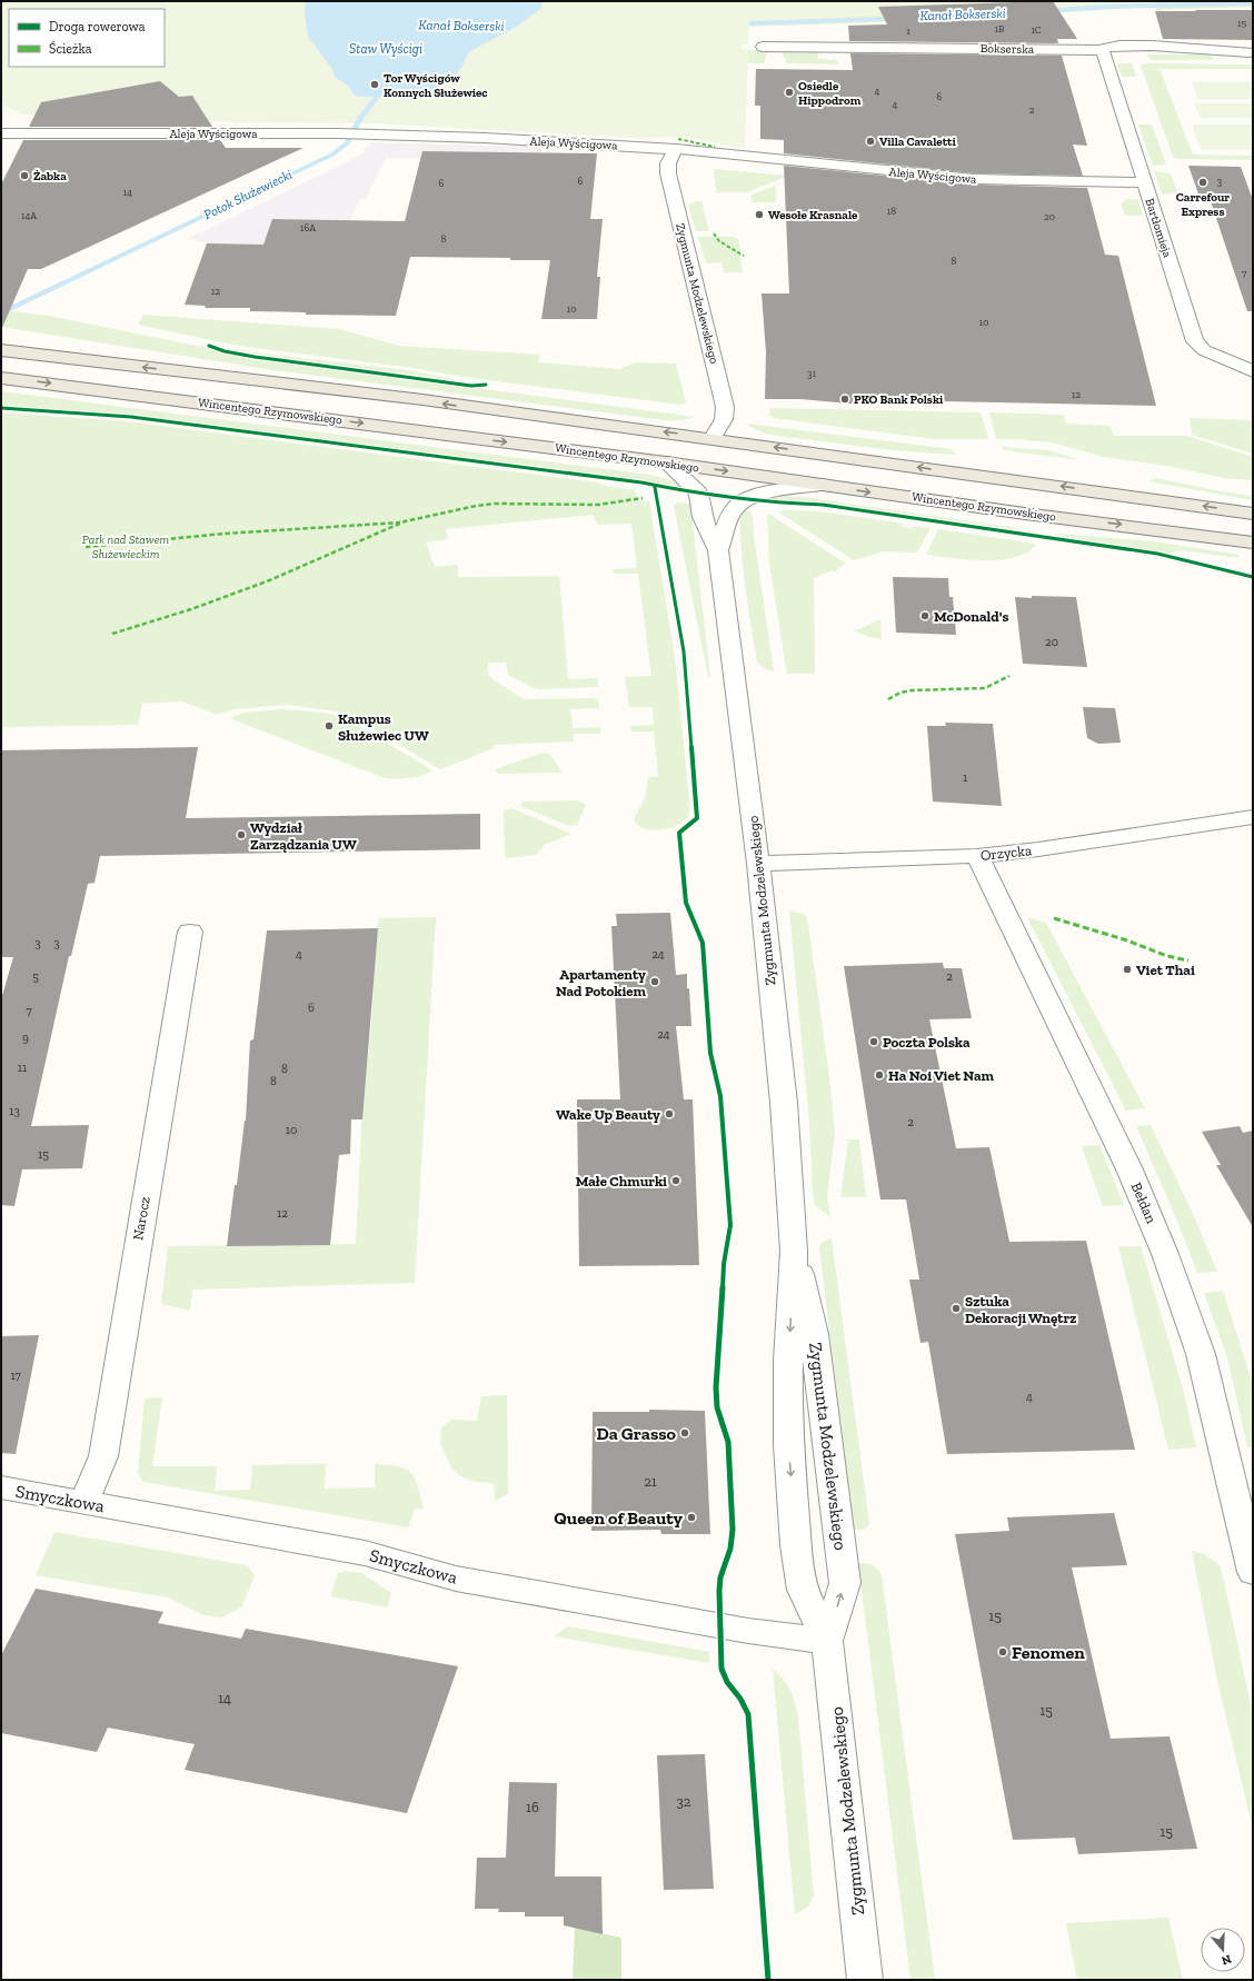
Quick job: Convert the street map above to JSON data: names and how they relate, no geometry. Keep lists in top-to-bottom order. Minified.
{"streets":{"main road":["Wincentego Rzymowskiego"],"street":["Bokserska","Aleja Wyścigowa","Bartłomieja","Zygmunta Modzelewskiego","Orzycka","Bełdan","Narocz","Smyczkowa"]},"crossings":[["Bokserska","Bartłomieja"],["Aleja Wyścigowa","Bartłomieja"],["Aleja Wyścigowa","Zygmunta Modzelewskiego"],["Zygmunta Modzelewskiego","Wincentego Rzymowskiego"],["Zygmunta Modzelewskiego","Orzycka"],["Zygmunta Modzelewskiego","Smyczkowa"],["Orzycka","Bełdan"],["Narocz","Smyczkowa"]],"water":["Kanał Bokserski","Staw Wyścigi","Potok Służewiecki"],"parks":["Park nad Stawem Służewieckim"],"places":["Tor Wyścigów Konnych Służewiec","Osiedle Hippodrom","Villa Cavaletti","Żabka","Carrefour Express","Wesołe Krasnale","PKO Bank Polski","McDonald's","Kampus Służewiec UW","Wydział Zarządzania UW","Viet Thai","Apartamenty Nad Potokiem","Poczta Polska","Ha Noi Viet Nam","Wake Up Beauty","Małe Chmurki","Sztuka Dekoracji Wnętrz","Da Grasso","Queen of Beauty","Fenomen"],"house_numbers":["15","1B","1C","1","4","6","4","2","6","3","6","14","18","14A","20","16A","8","8","7","12","10","10","31","12","20","1","3","3","4","24","5","2","6","7","24","9","11","8","8","13","2","10","15","12","17","4","21","15","14","15","32","16","15"],"legend":["Droga rowerowa","Ścieżka"],"north":"bottom"}
